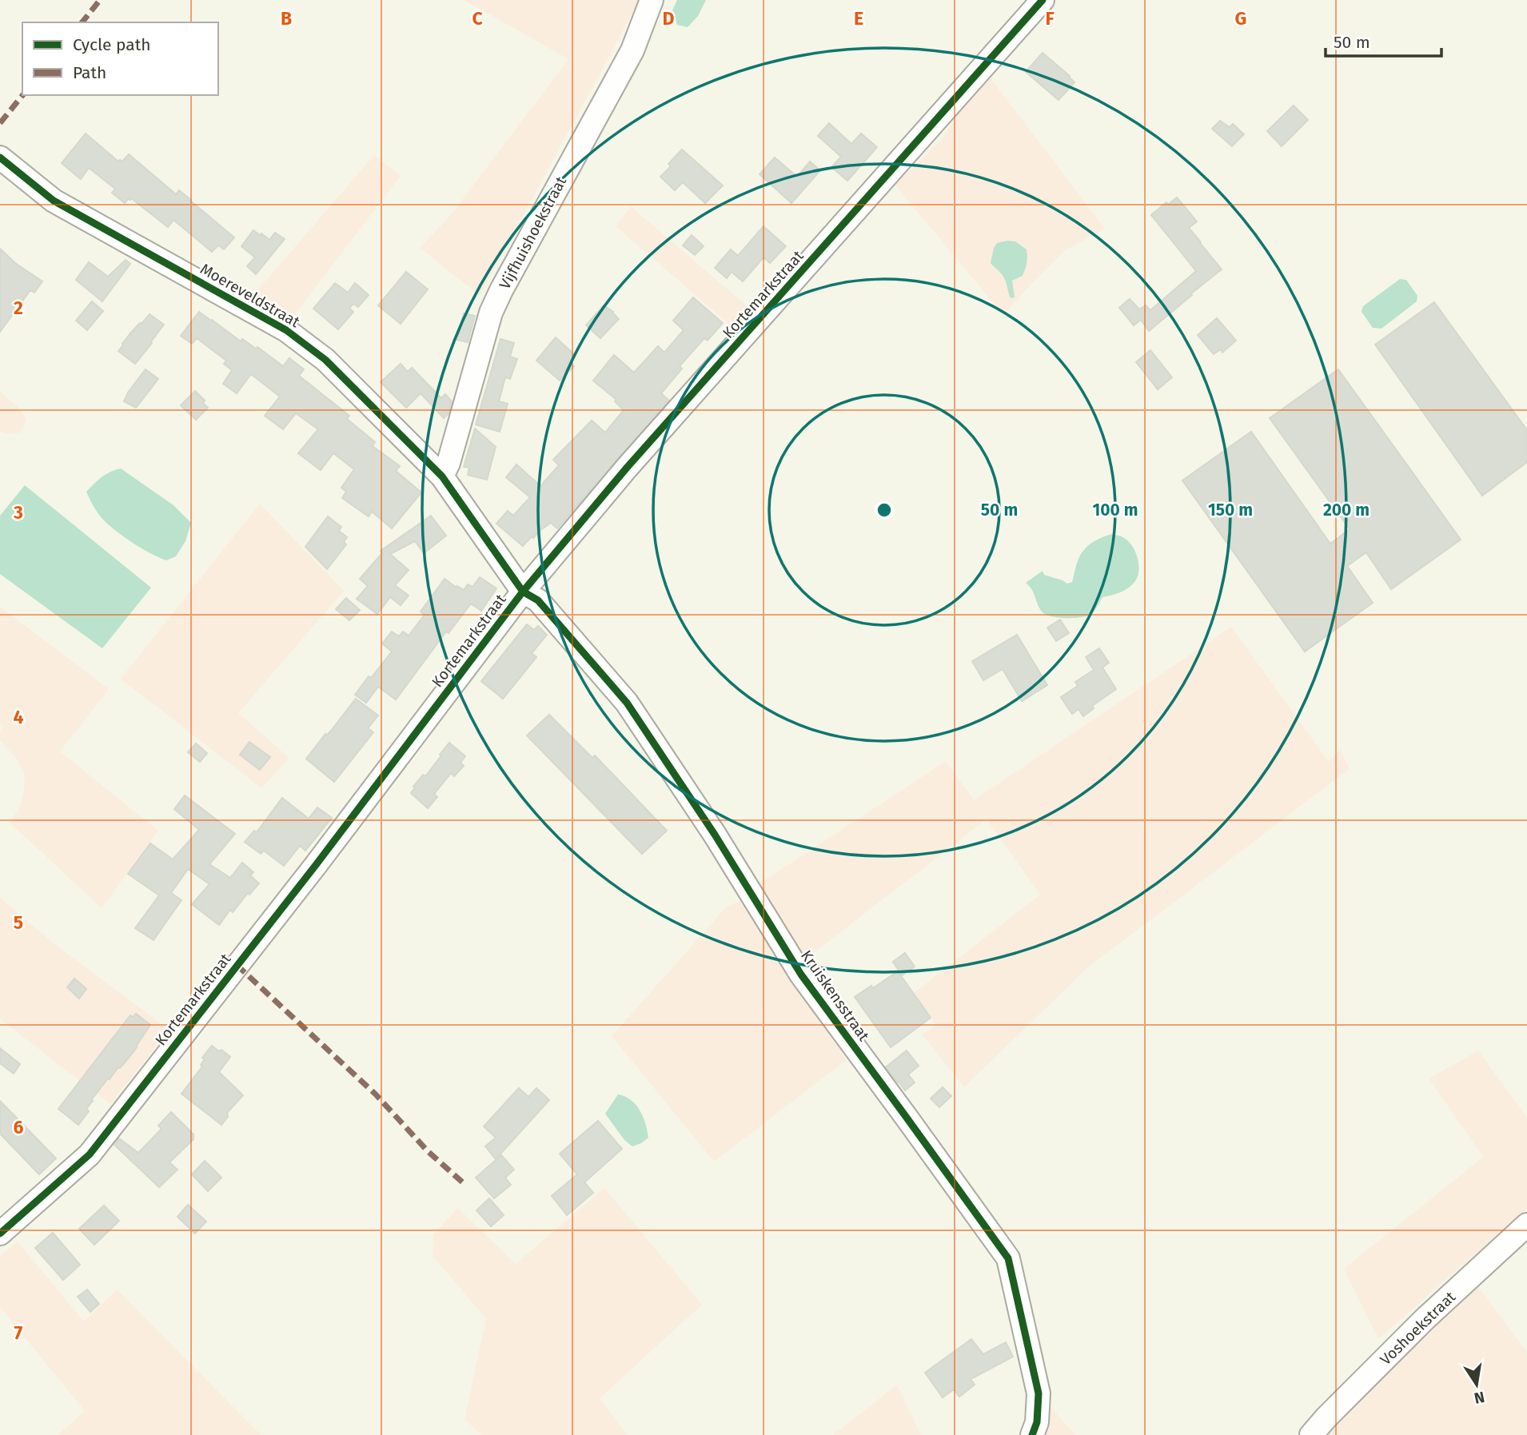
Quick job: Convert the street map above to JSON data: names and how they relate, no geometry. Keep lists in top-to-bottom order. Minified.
{"streets":{"street":["Vijfhuishoekstraat","Kortemarkstraat","Moereveldstraat","Kruiskensstraat","Voshoekstraat"]},"crossings":[["Vijfhuishoekstraat","Moereveldstraat"],["Kortemarkstraat","Moereveldstraat"],["Kortemarkstraat","Kruiskensstraat"],["Moereveldstraat","Kruiskensstraat"]],"legend":["Cycle path","Path"],"scale_bar":"50 m","north":"bottom","grid":{"columns":["B","C","D","E","F","G"],"rows":["2","3","4","5","6","7"]},"rings":["50 m","100 m","150 m","200 m"]}
